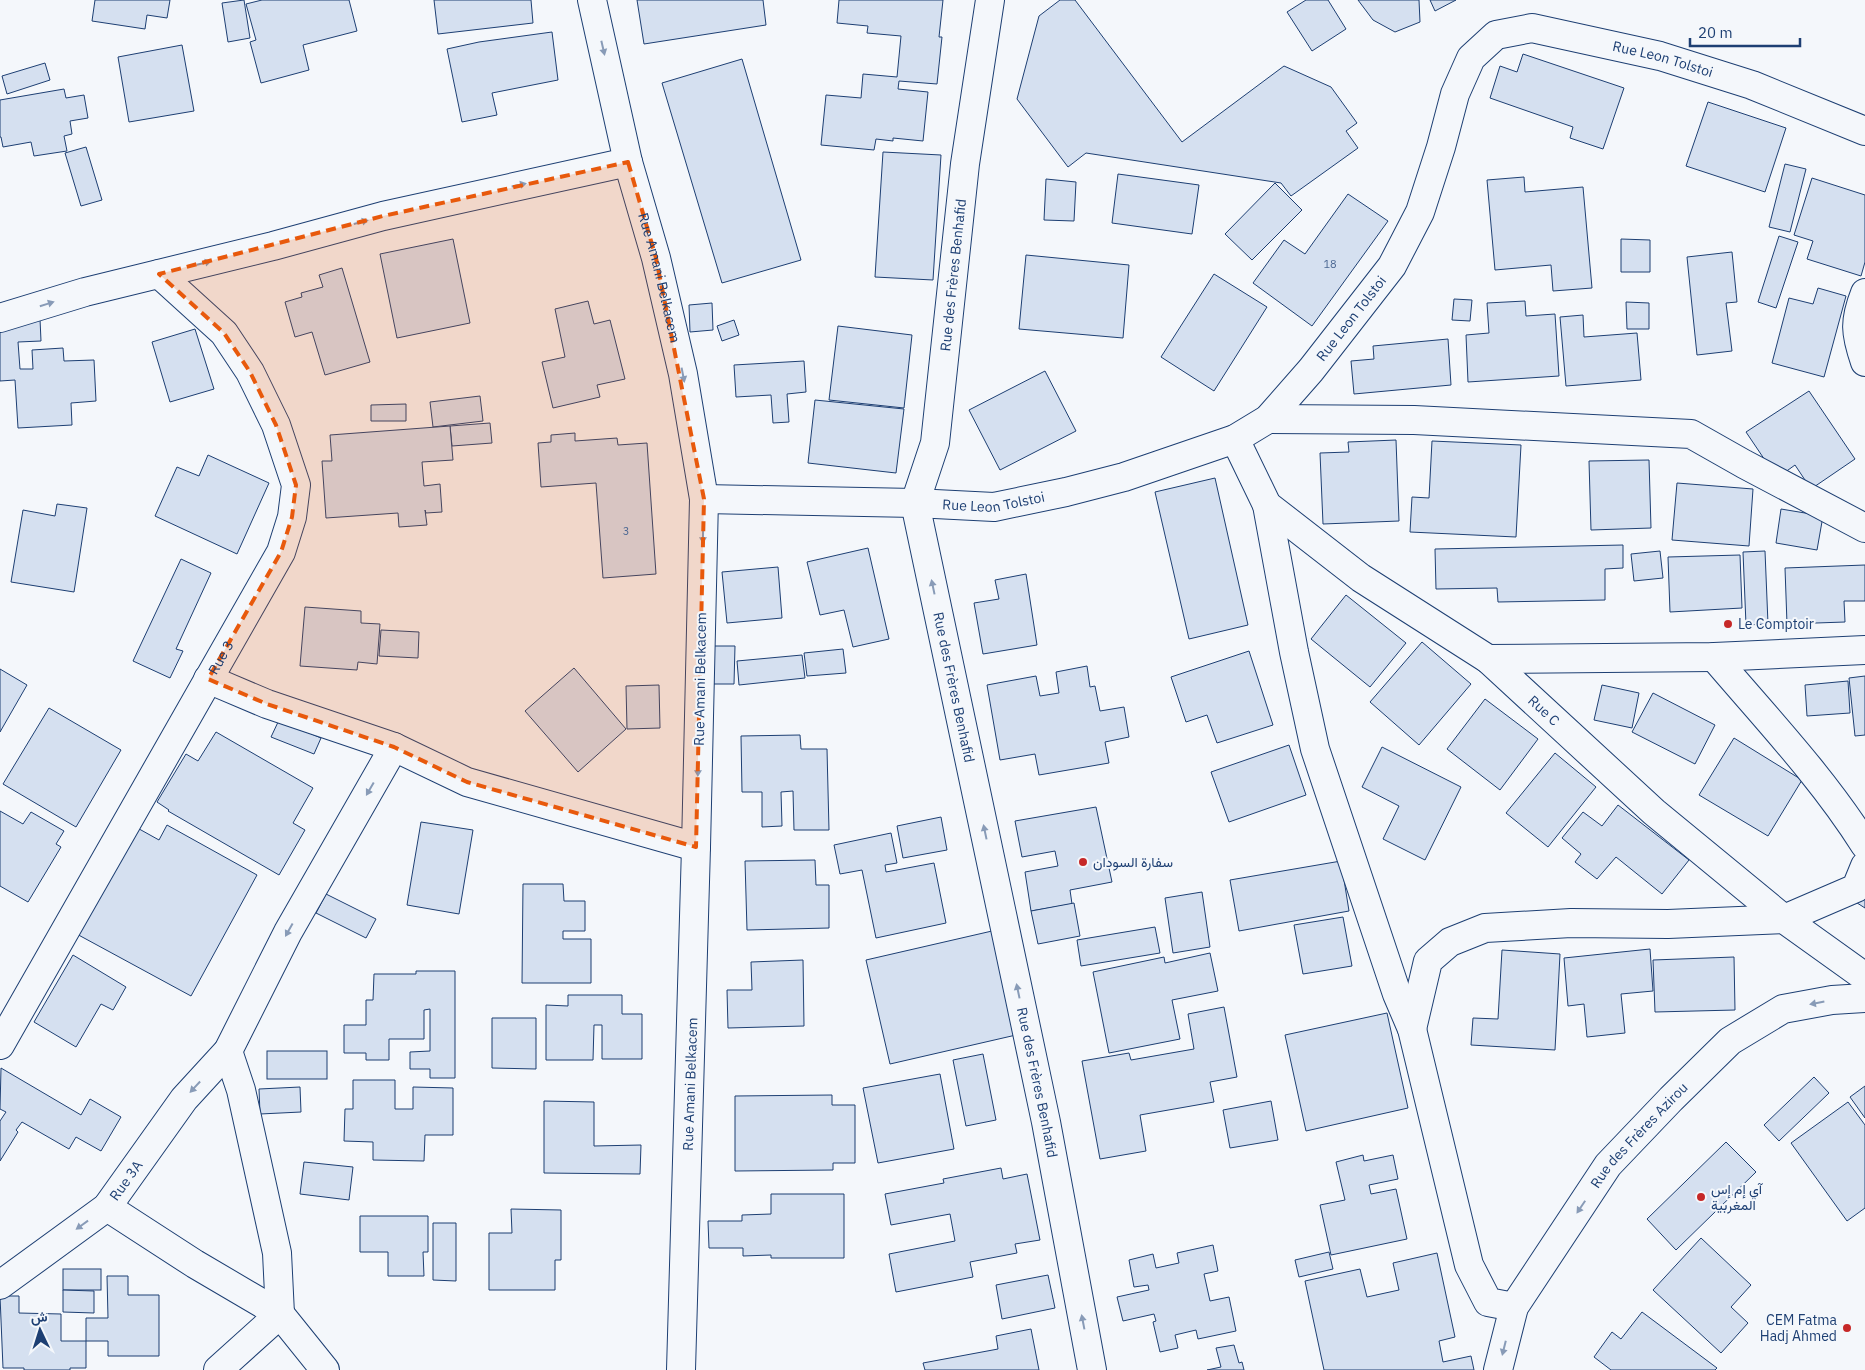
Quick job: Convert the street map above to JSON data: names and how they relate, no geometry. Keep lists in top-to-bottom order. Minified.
{"streets":{"street":["Rue Leon Tolstoi","Rue des Frères Benhafid","Rue Amani Belkacem","Rue 3","Rue C","Rue des Frères Azirou","Rue 3A"]},"crossings":[["Rue Leon Tolstoi","Rue des Frères Benhafid"],["Rue Leon Tolstoi","Rue Amani Belkacem"],["Rue Leon Tolstoi","Rue C"]],"one_way":["Rue des Frères Benhafid","Rue Amani Belkacem","Rue des Frères Azirou","Rue 3A"],"places":["Le Comptoir","سفارة السودان","آي إم إس المغربية","CEM Fatma Hadj Ahmed"],"house_numbers":["18","3"],"scale_bar":"20 m","north":"top"}
